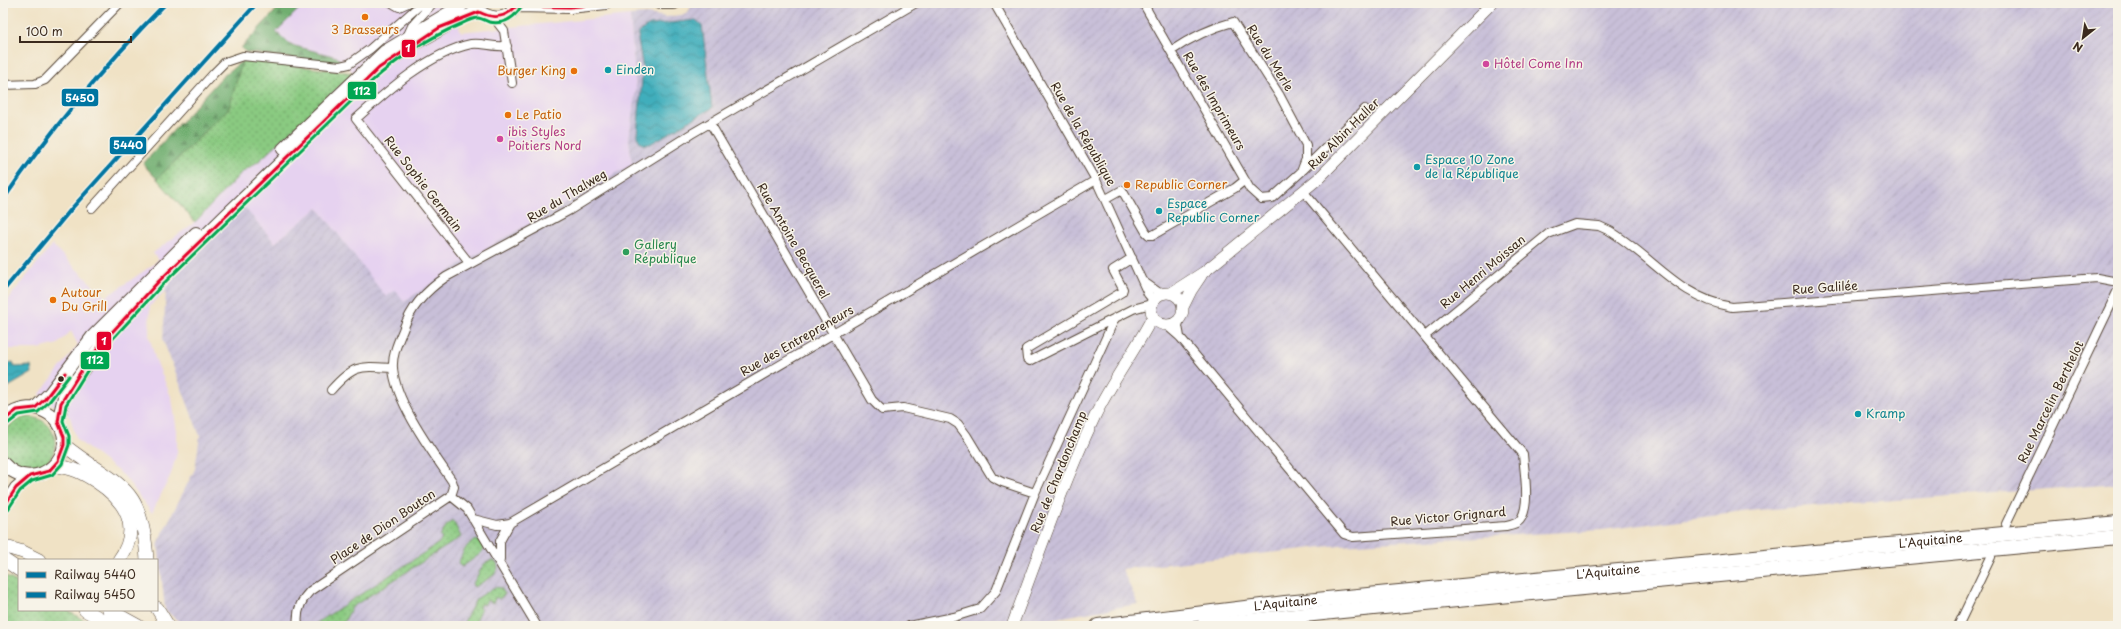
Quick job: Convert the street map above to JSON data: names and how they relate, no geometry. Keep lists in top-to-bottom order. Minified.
{"streets":{"highway":["L'Aquitaine"],"main road":["Rue Albin Haller","Rue de Chardonchamp"],"street":["Rue du Merle","Rue des Imprimeurs","Rue de la République","Rue Sophie Germain","Rue du Thalweg","Rue Antoine Becquerel","Rue Henri Moissan","Rue Galilée","Rue des Entrepreneurs","Rue Marcelin Berthelot","Rue Victor Grignard","Place de Dion Bouton"]},"crossings":[["Rue du Merle","Rue des Imprimeurs"],["Rue de la République","Rue des Entrepreneurs"],["Rue de la République","Rue de Chardonchamp"],["Rue de la République","Rue Victor Grignard"],["Rue Albin Haller","Rue Victor Grignard"],["Rue Sophie Germain","Rue du Thalweg"],["Rue du Thalweg","Rue Antoine Becquerel"],["Rue du Thalweg","Place de Dion Bouton"],["Rue Antoine Becquerel","Rue des Entrepreneurs"],["Rue Henri Moissan","Rue Galilée"],["Rue Henri Moissan","Rue Victor Grignard"],["Rue de Chardonchamp","Rue Victor Grignard"]],"places":["3 Brasseurs","Hôtel Come Inn","Einden","Burger King","Le Patio","ibis Styles Poitiers Nord","Espace 10 Zone de la République","Republic Corner","Espace Republic Corner","Gallery République","Autour Du Grill","Kramp"],"lines":["rail line 5440","rail line 5450","transit line 1","transit line 112"],"legend":["Railway 5440","Railway 5450"],"scale_bar":"100 m","north":"bottom left"}
